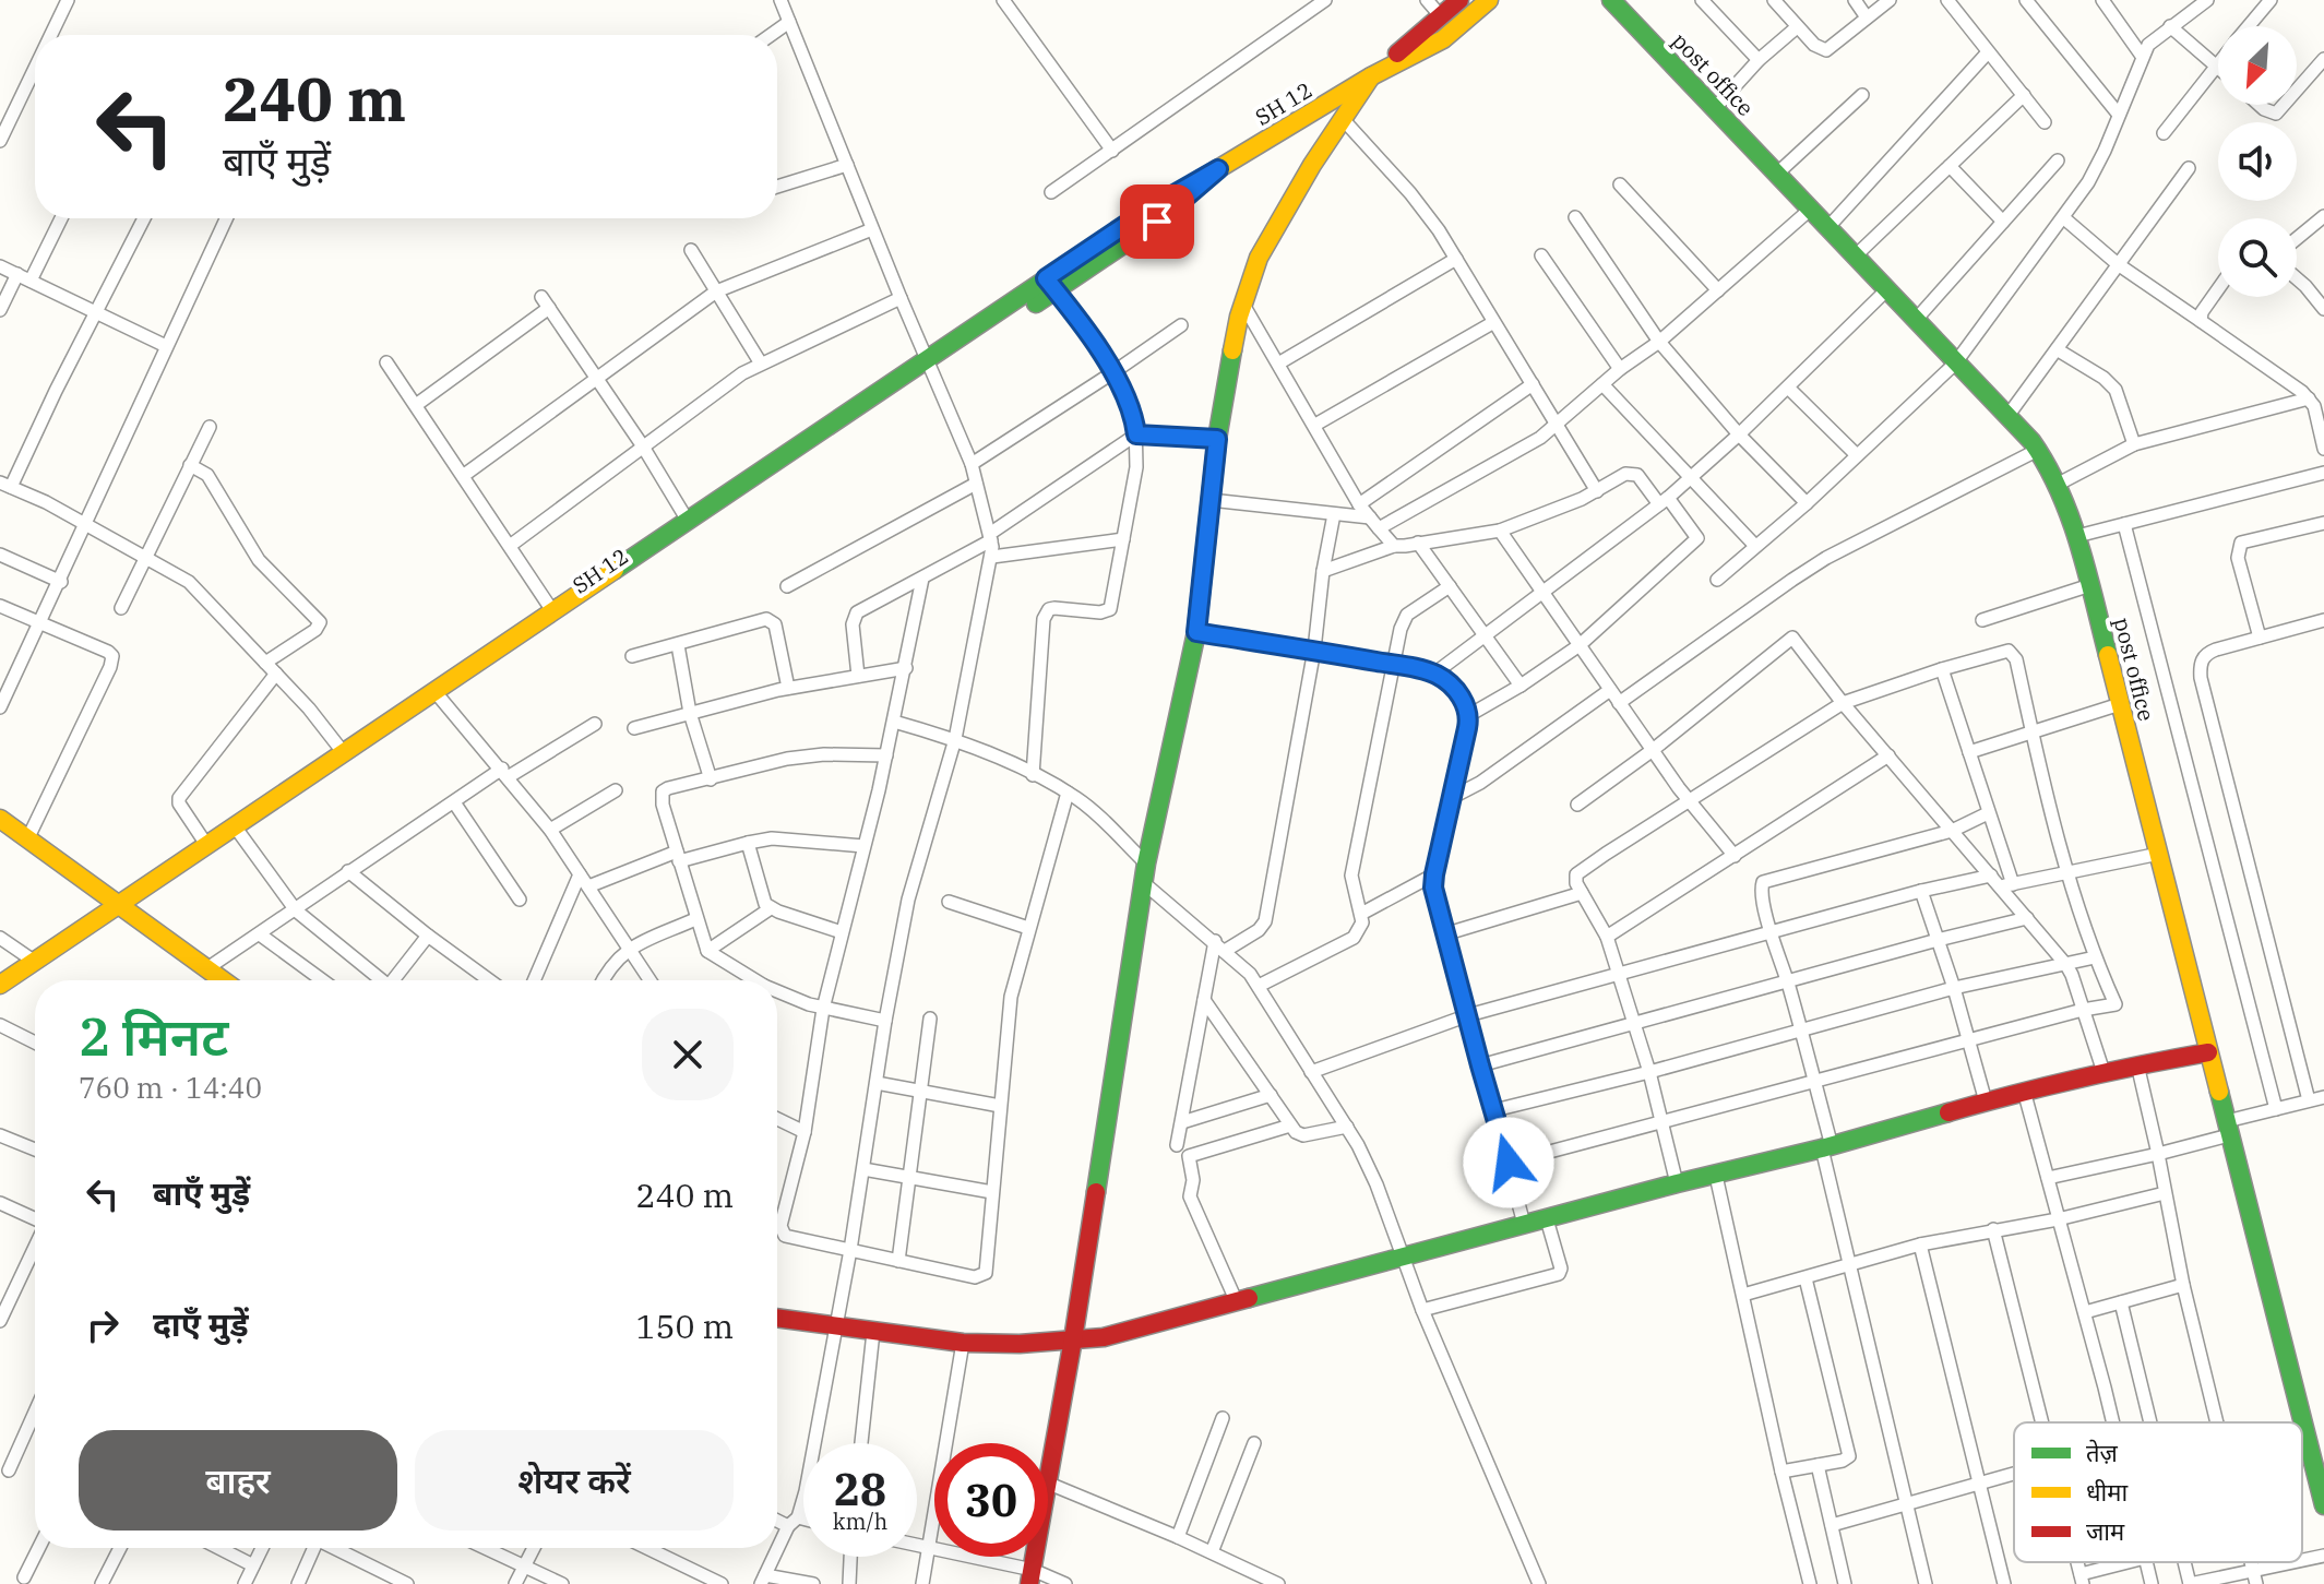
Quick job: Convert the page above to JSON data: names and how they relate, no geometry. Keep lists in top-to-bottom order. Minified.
{"streets":{"main road":["post office","SH 12"]},"legend":["तेज़","धीमा","जाम"],"north":"bottom left","page":{"turn":["240 m","बाएँ मुड़ें"],"heading":["2 मिनट","760 m · 14:40"],"list":[{"name":"बाएँ मुड़ें","value":"240 m"},{"name":"दाएँ मुड़ें","value":"150 m"}],"buttons":["बाहर","शेयर करें"],"speed":"28 km/h","limit":"30"}}
